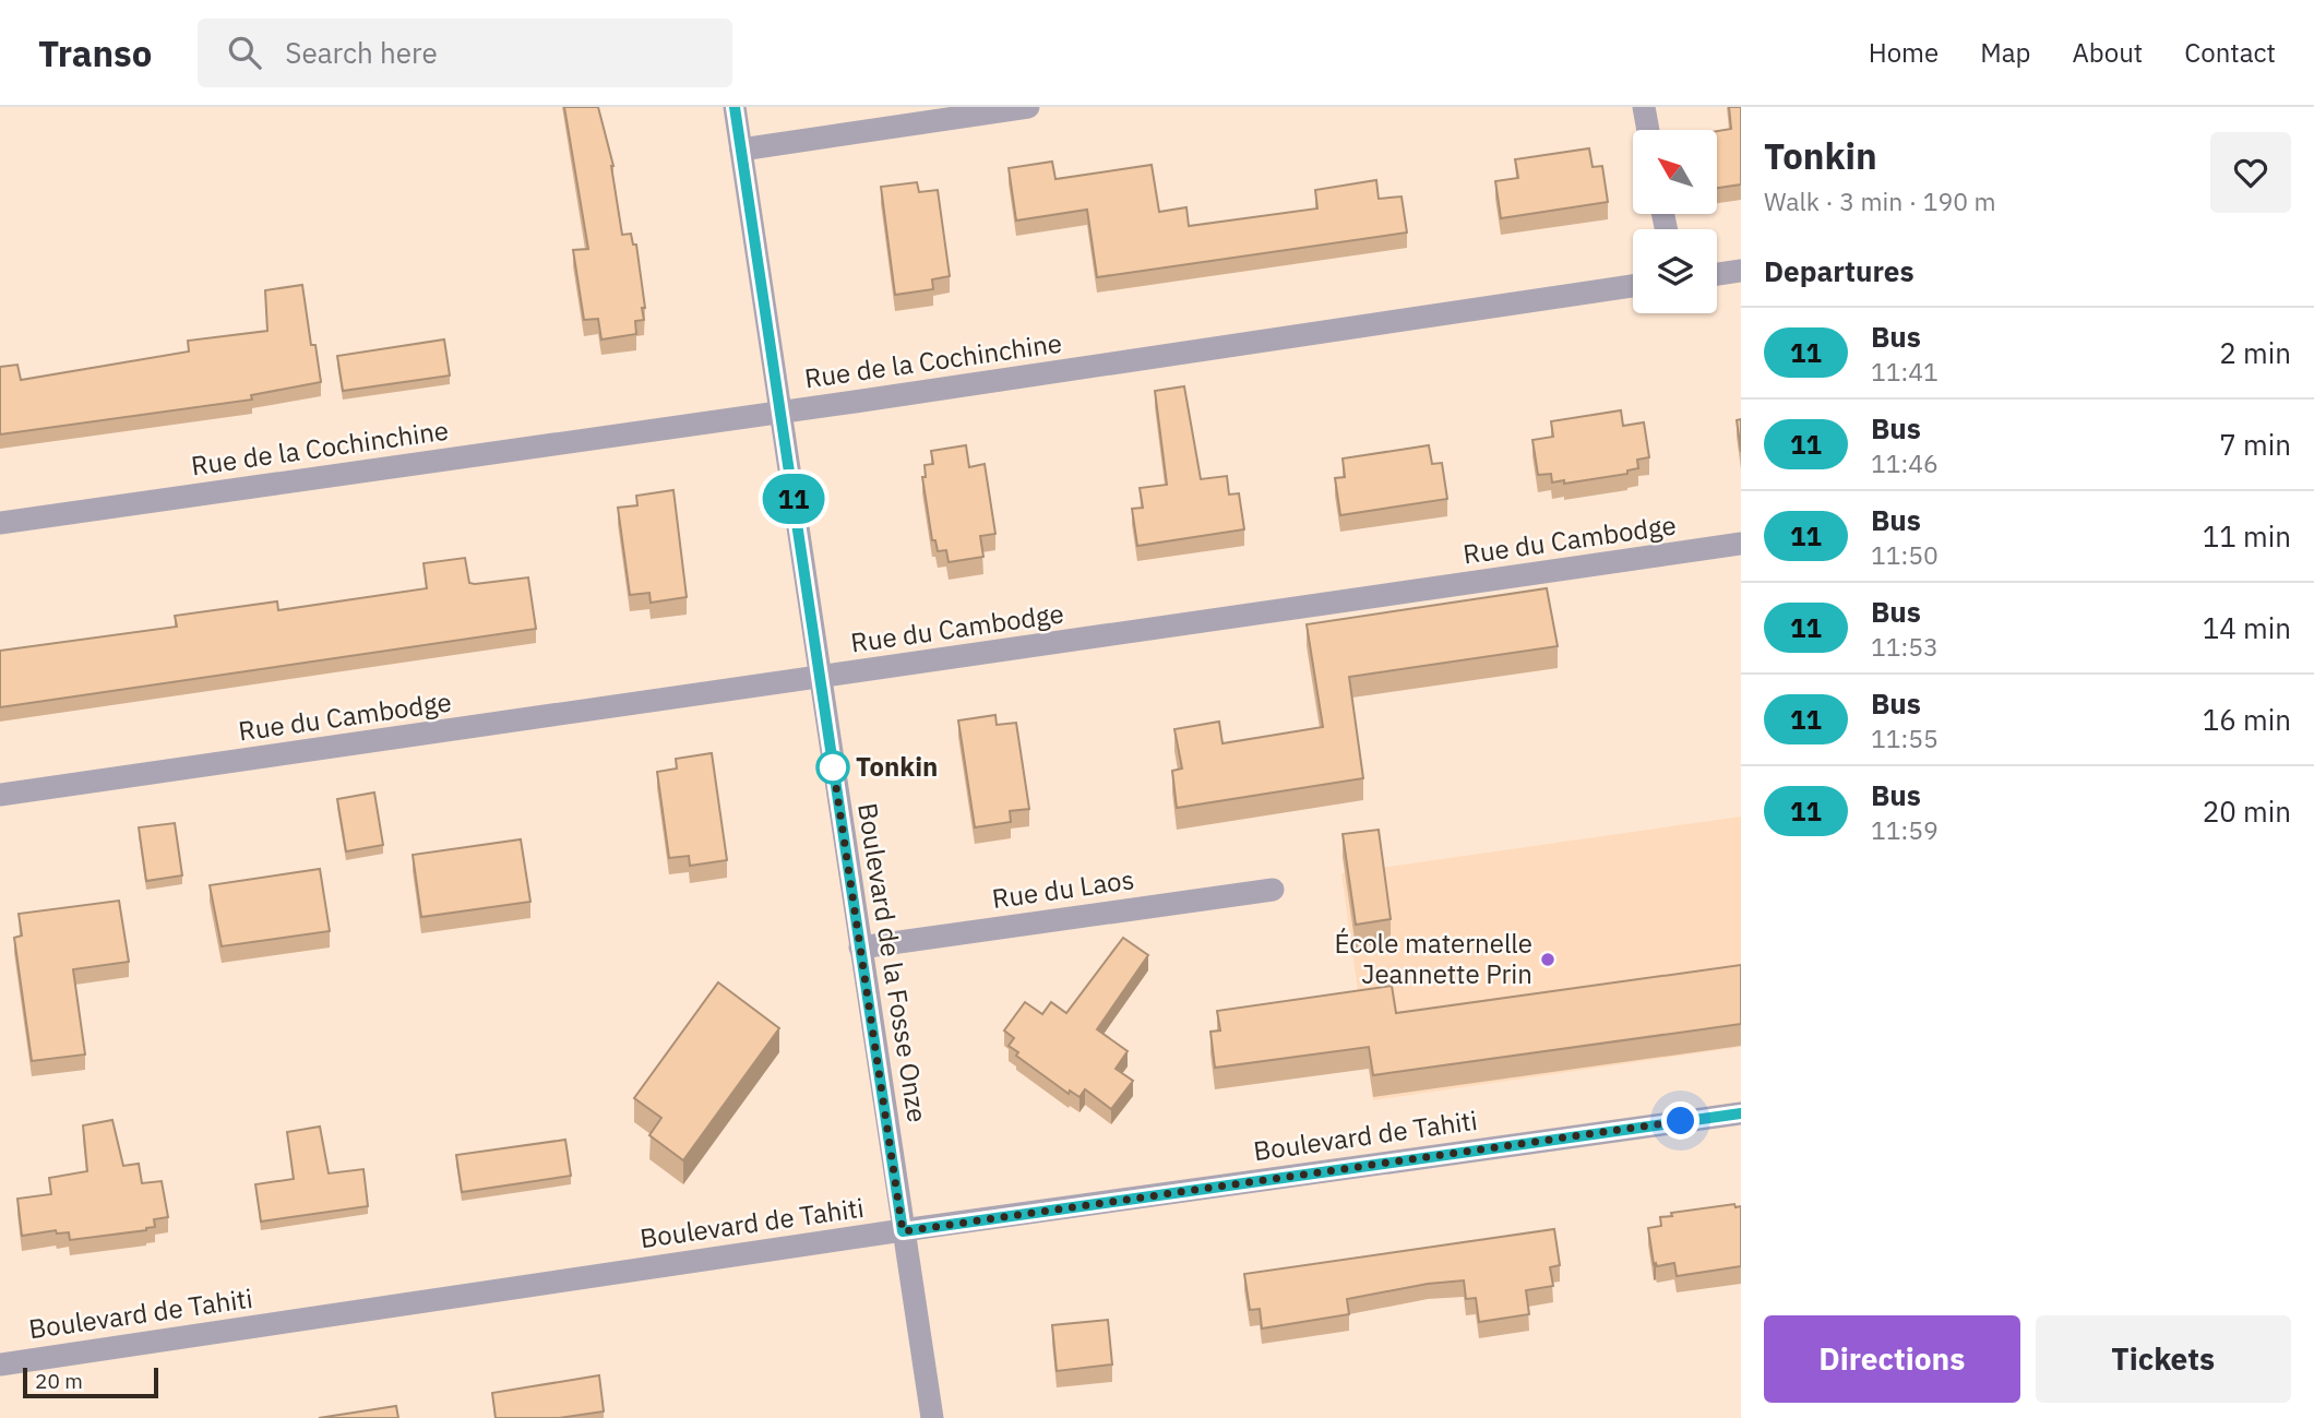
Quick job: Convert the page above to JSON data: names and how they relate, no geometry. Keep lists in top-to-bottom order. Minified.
{"streets":{"street":["Rue de la Cochinchine","Rue du Cambodge","Rue du Laos","Boulevard de la Fosse Onze","Boulevard de Tahiti"]},"crossings":[["Rue de la Cochinchine","Boulevard de la Fosse Onze"],["Rue du Cambodge","Boulevard de la Fosse Onze"],["Rue du Laos","Boulevard de la Fosse Onze"],["Boulevard de la Fosse Onze","Boulevard de Tahiti"]],"places":["Tonkin","École maternelle Jeannette Prin"],"lines":["bus line 11"],"scale_bar":"20 m","north":"top left","page":{"header":"Transo","search":"Search here","nav":["Home","Map","About","Contact"],"on_map":"11","heading":[["Tonkin","Walk · 3 min · 190 m"],"Departures"],"list":[{"mark":"11","name":"Bus","note":"11:41","value":"2 min"},{"mark":"11","name":"Bus","note":"11:46","value":"7 min"},{"mark":"11","name":"Bus","note":"11:50","value":"11 min"},{"mark":"11","name":"Bus","note":"11:53","value":"14 min"},{"mark":"11","name":"Bus","note":"11:55","value":"16 min"},{"mark":"11","name":"Bus","note":"11:59","value":"20 min"}],"buttons":["Directions","Tickets"],"scale":"20 m"}}
